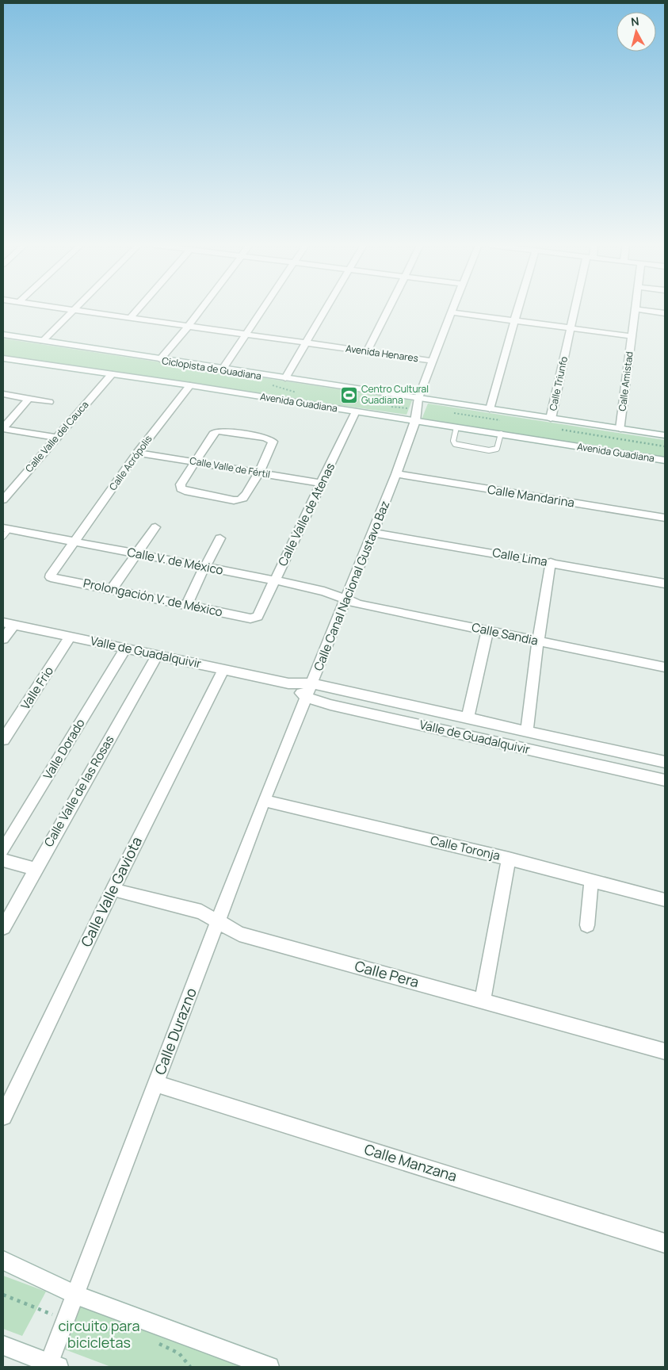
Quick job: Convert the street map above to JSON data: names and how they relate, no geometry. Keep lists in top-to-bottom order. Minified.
{"streets":{"street":["Avenida Henares","Calle Amistad","Calle Triunfo","Avenida Guadiana","Calle Valle del Cauca","Calle Acrópolis","Calle Valle de Fértil","Calle Mandarina","Calle Valle de Atenas","Calle Lima","Calle V. de México","Calle Canal Nacional Gustavo Baz","Prolongación V. de México","Calle Sandia","Valle de Guadalquivir","Valle Frio","Valle Dorado","Calle Valle de las Rosas","Calle Toronja","Calle Valle Gaviota","Calle Pera","Calle Durazno","Calle Manzana"],"path":["Ciclopista de Guadiana"]},"crossings":[["Calle Amistad","Avenida Guadiana"],["Calle Triunfo","Avenida Guadiana"],["Avenida Guadiana","Calle Valle del Cauca"],["Avenida Guadiana","Calle Acrópolis"],["Avenida Guadiana","Calle Valle de Atenas"],["Calle Acrópolis","Calle Valle de Fértil"],["Calle Acrópolis","Calle V. de México"],["Calle Acrópolis","Prolongación V. de México"],["Calle Valle de Fértil","Calle Valle de Atenas"],["Calle Mandarina","Calle Canal Nacional Gustavo Baz"],["Calle Valle de Atenas","Calle V. de México"],["Calle Valle de Atenas","Prolongación V. de México"],["Calle Lima","Calle Canal Nacional Gustavo Baz"],["Calle V. de México","Calle Canal Nacional Gustavo Baz"],["Calle V. de México","Calle Sandia"],["Calle Canal Nacional Gustavo Baz","Calle Sandia"],["Calle Canal Nacional Gustavo Baz","Valle de Guadalquivir"],["Calle Canal Nacional Gustavo Baz","Calle Durazno"],["Valle de Guadalquivir","Valle Frio"],["Valle de Guadalquivir","Valle Dorado"],["Valle de Guadalquivir","Calle Valle de las Rosas"],["Valle de Guadalquivir","Calle Valle Gaviota"],["Valle de Guadalquivir","Calle Durazno"],["Calle Toronja","Calle Durazno"],["Calle Valle Gaviota","Calle Pera"],["Calle Pera","Calle Durazno"],["Calle Durazno","Calle Manzana"]],"parks":["circuito para bicicletas"],"places":{"sports":["Centro Cultural Guadiana"]},"north":"top"}
